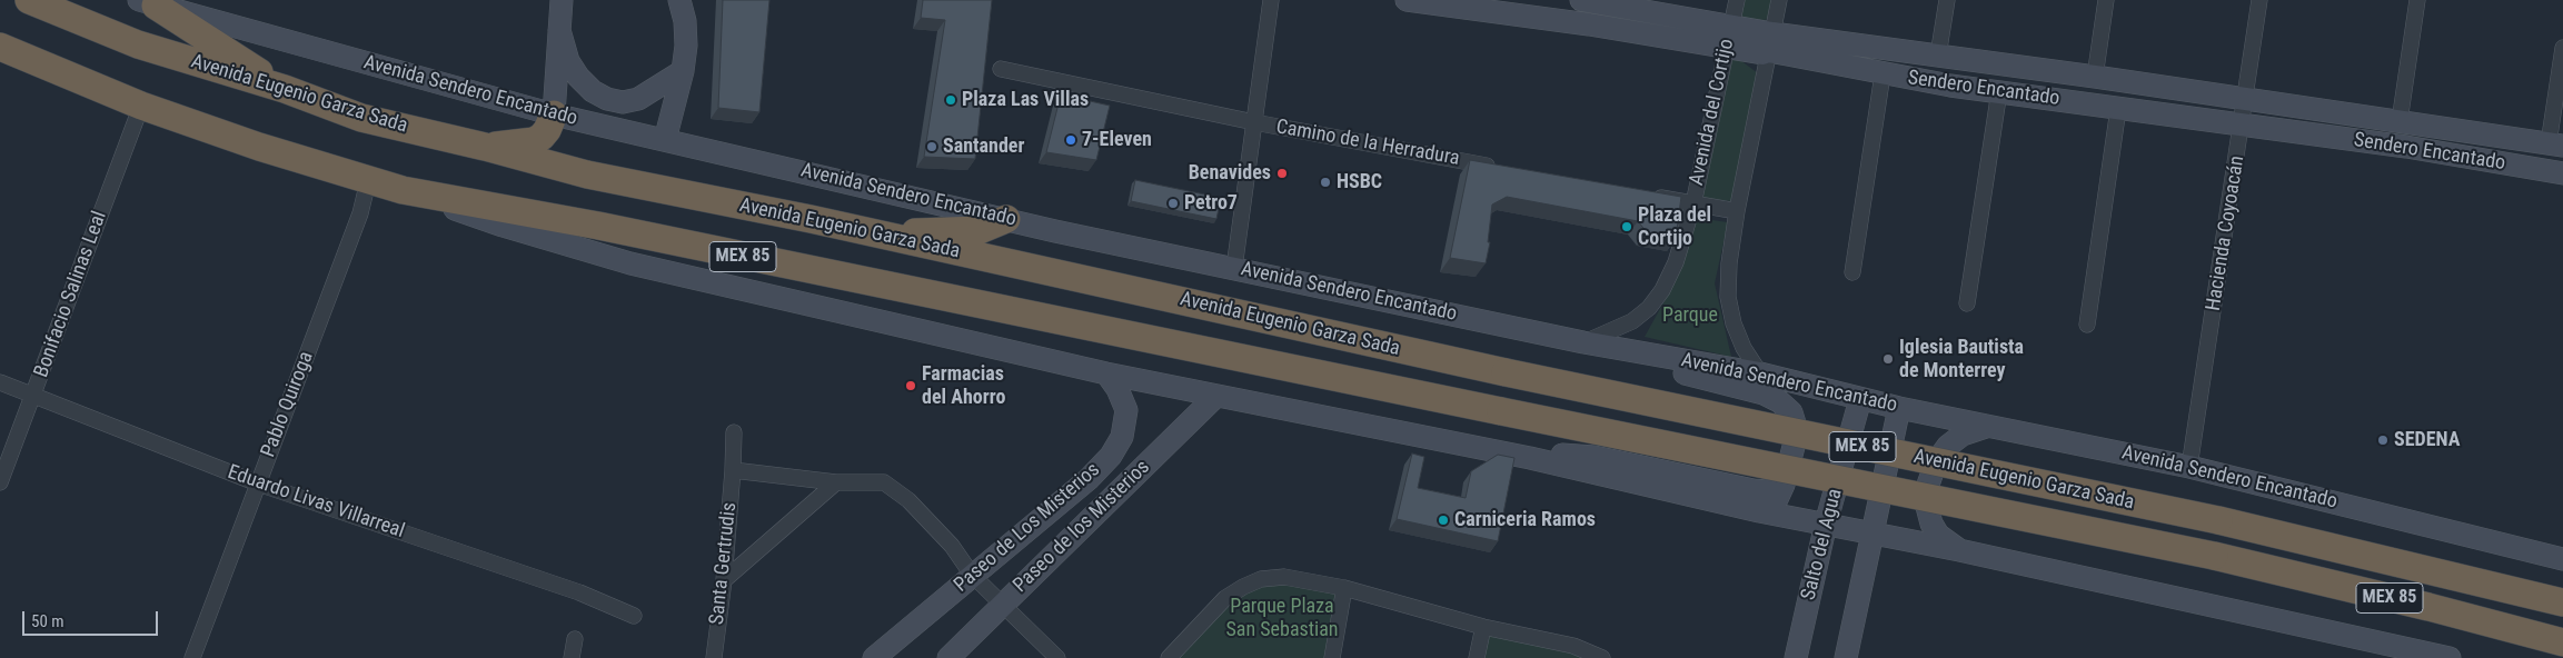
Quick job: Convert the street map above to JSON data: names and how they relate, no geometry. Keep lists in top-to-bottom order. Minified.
{"streets":{"highway":["Avenida Eugenio Garza Sada","MEX 85"],"street":["Sendero Encantado","Avenida Sendero Encantado","Avenida del Cortijo","Camino de la Herradura","Hacienda Coyoacán","Bonifacio Salinas Leal","Pablo Quiroga","Eduardo Livas Villarreal","Paseo de los Misterios","Paseo de Los Misterios","Salto del Agua","Santa Gertrudis"]},"crossings":[["Sendero Encantado","Avenida del Cortijo"],["Sendero Encantado","Hacienda Coyoacán"],["Avenida Sendero Encantado","Avenida del Cortijo"],["Avenida Sendero Encantado","Hacienda Coyoacán"],["Avenida Sendero Encantado","Salto del Agua"],["Avenida Eugenio Garza Sada","Bonifacio Salinas Leal"],["Avenida Eugenio Garza Sada","Pablo Quiroga"],["Avenida Eugenio Garza Sada","Paseo de los Misterios"],["Avenida Eugenio Garza Sada","Paseo de Los Misterios"],["Avenida Eugenio Garza Sada","Salto del Agua"],["Bonifacio Salinas Leal","Eduardo Livas Villarreal"],["Pablo Quiroga","Eduardo Livas Villarreal"]],"parks":["Parque","Parque Plaza San Sebastian"],"places":["Plaza Las Villas","7-Eleven","Santander","Benavides","HSBC","Petro7","Plaza del Cortijo","Iglesia Bautista de Monterrey","Farmacias del Ahorro","SEDENA","Carniceria Ramos"],"scale_bar":"50 m"}
